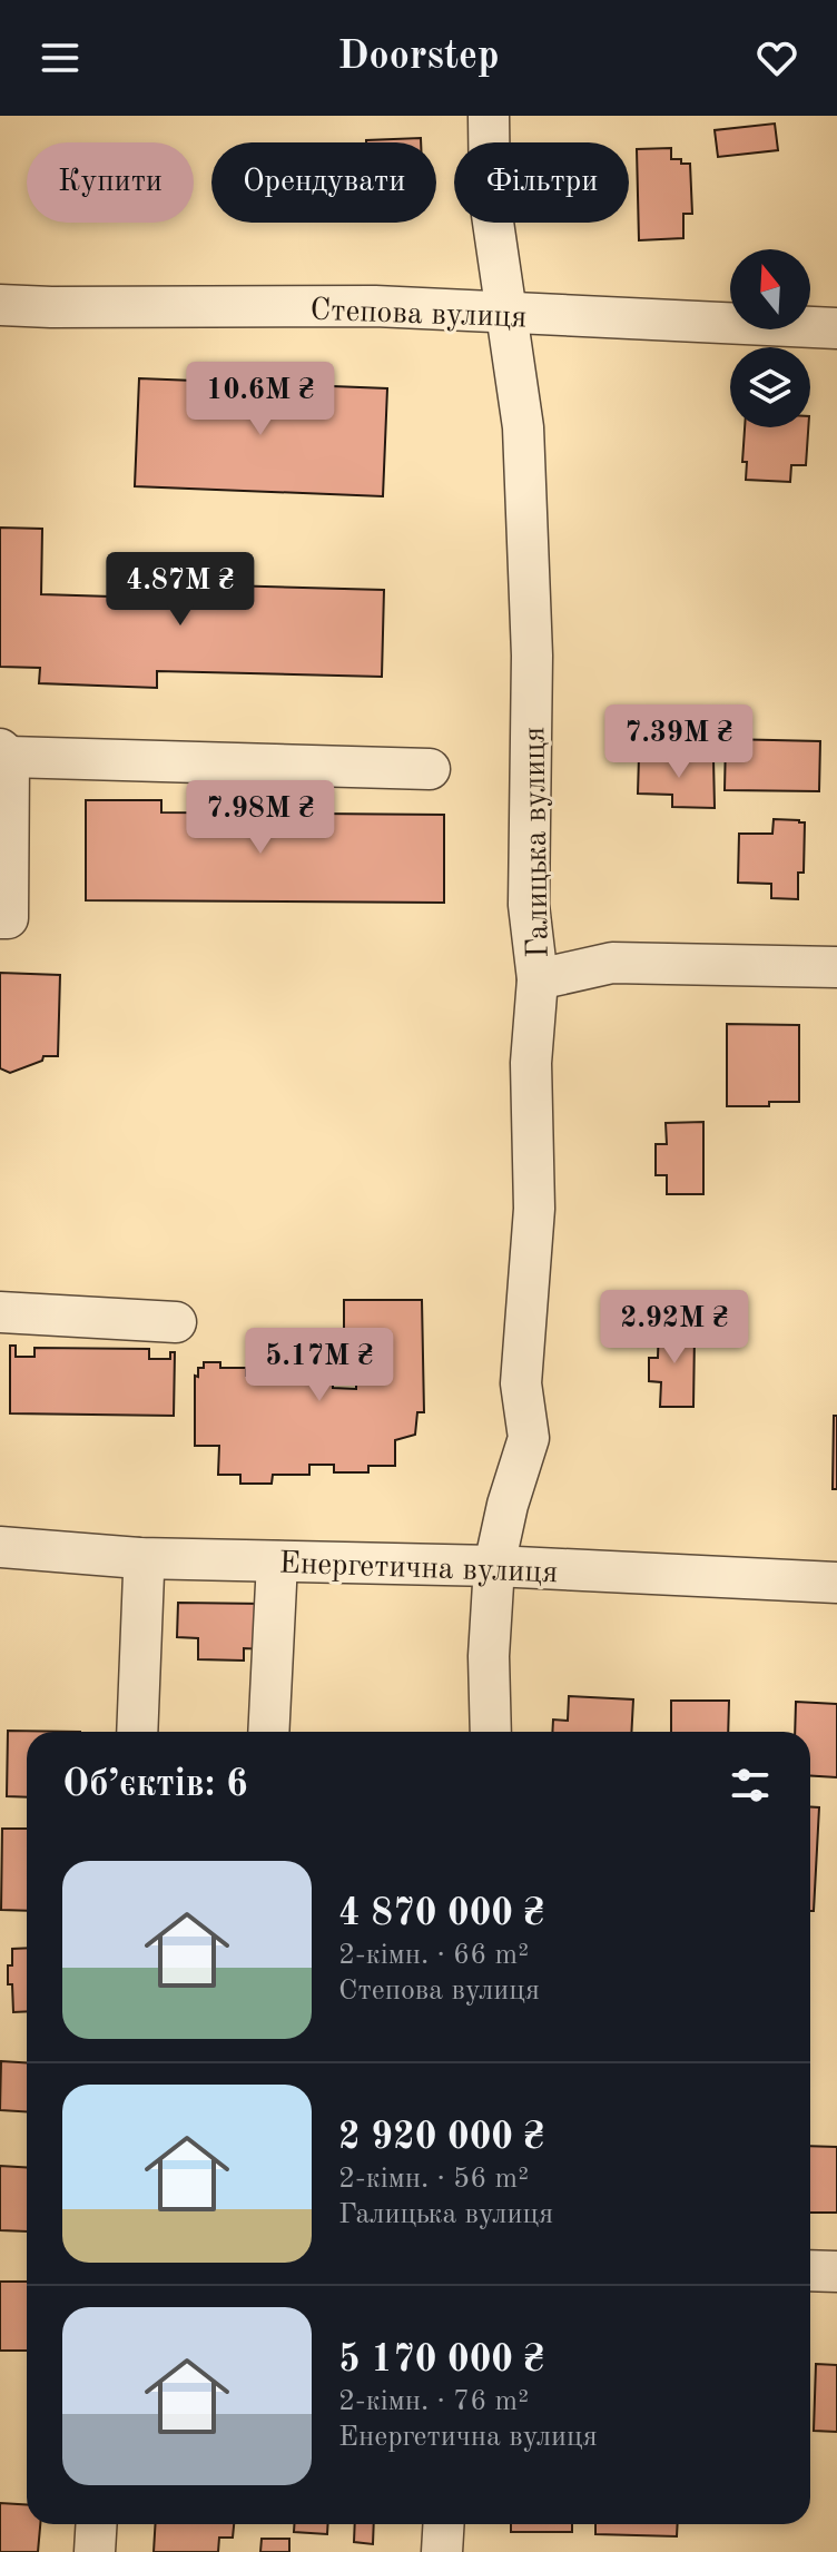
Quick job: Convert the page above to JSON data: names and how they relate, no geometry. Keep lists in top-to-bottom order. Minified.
{"streets":{"street":["Степова вулиця","Галицька вулиця","Енергетична вулиця"]},"crossings":[["Степова вулиця","Галицька вулиця"],["Галицька вулиця","Енергетична вулиця"]],"north":"top","page":{"header":"Doorstep","chip":["Купити","Орендувати","Фільтри"],"price":["10.6M ₴","4.87M ₴","7.39M ₴","7.98M ₴","2.92M ₴","5.17M ₴"],"heading":"Об’єктів: 6","list":[{"name":"4 870 000 ₴","note":"2-кімн. · 66 m² · Степова вулиця"},{"name":"2 920 000 ₴","note":"2-кімн. · 56 m² · Галицька вулиця"},{"name":"5 170 000 ₴","note":"2-кімн. · 76 m² · Енергетична вулиця"}]}}
